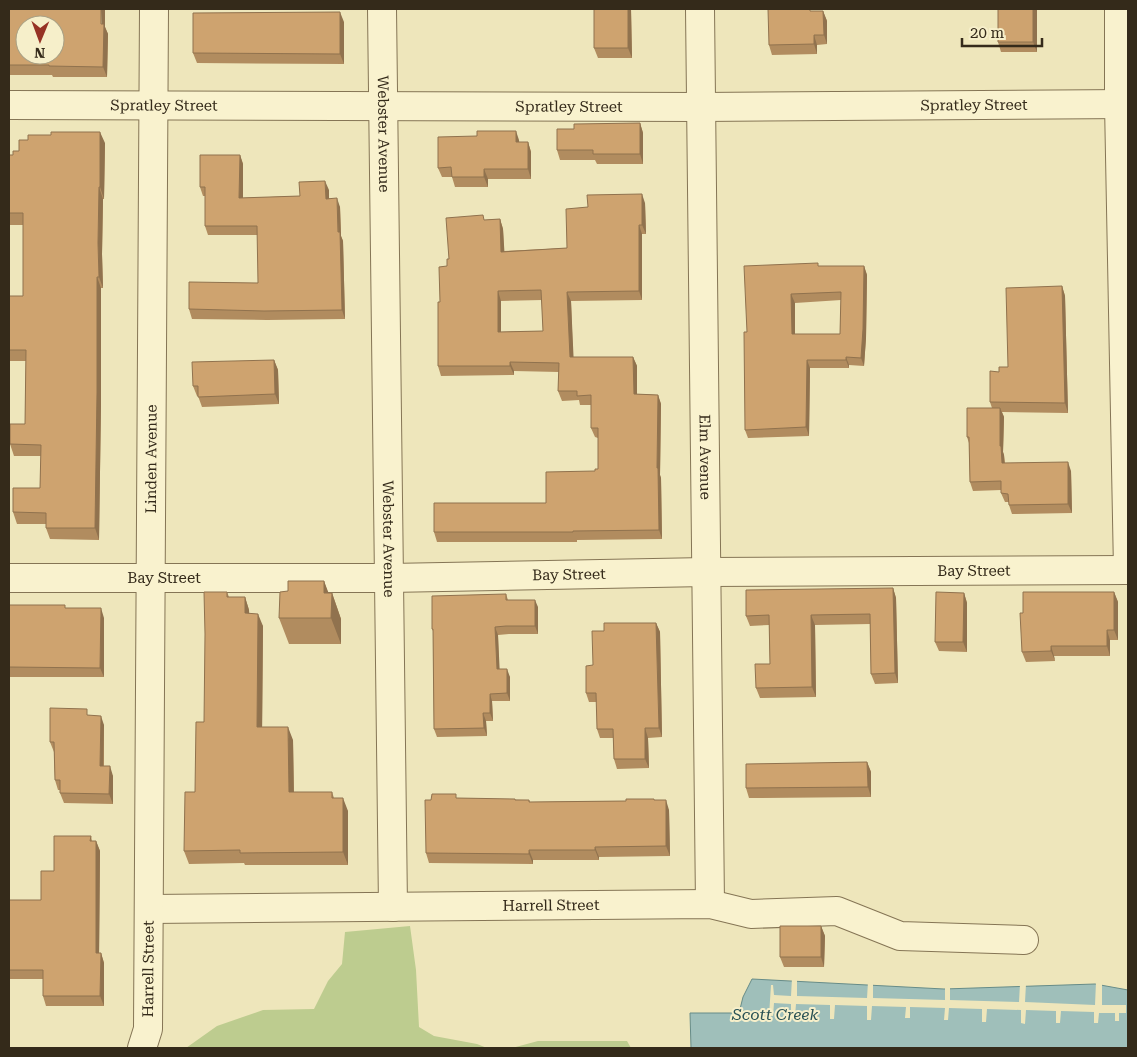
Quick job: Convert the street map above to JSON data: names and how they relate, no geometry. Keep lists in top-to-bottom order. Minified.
{"streets":{"street":["Spratley Street","Webster Avenue","Elm Avenue","Linden Avenue","Bay Street","Harrell Street"]},"crossings":[["Spratley Street","Webster Avenue"],["Spratley Street","Elm Avenue"],["Spratley Street","Linden Avenue"],["Webster Avenue","Bay Street"],["Webster Avenue","Harrell Street"],["Elm Avenue","Bay Street"],["Elm Avenue","Harrell Street"],["Linden Avenue","Bay Street"],["Linden Avenue","Harrell Street"]],"water":["Scott Creek"],"scale_bar":"20 m","north":"bottom"}
